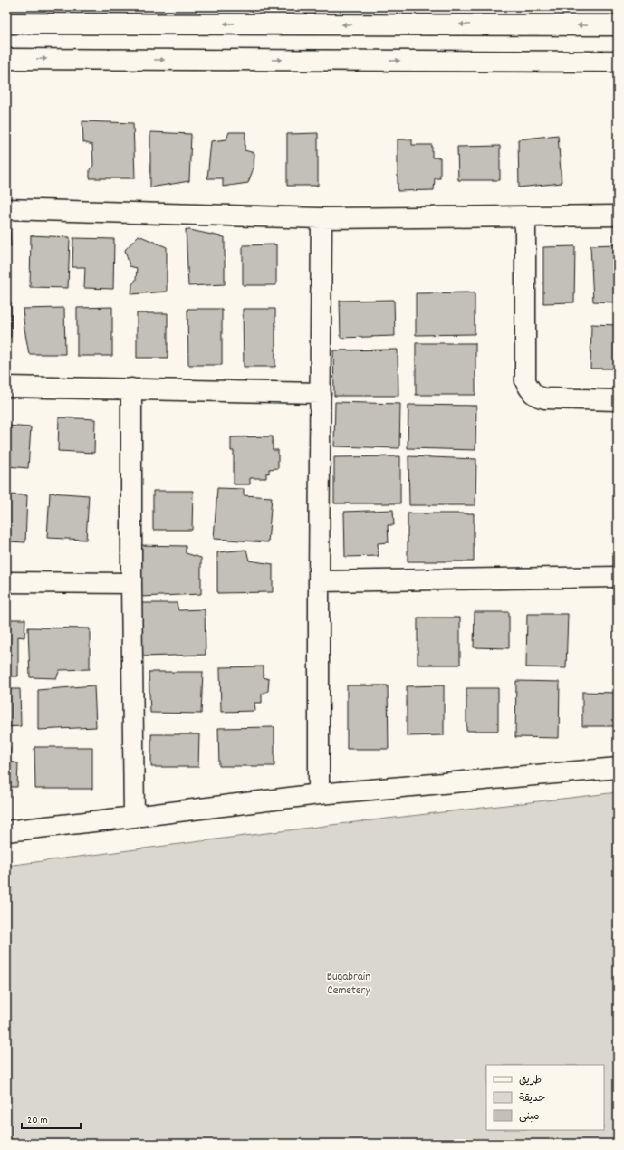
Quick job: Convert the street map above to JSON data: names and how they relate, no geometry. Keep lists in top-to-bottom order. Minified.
{"parks":["Bugabrain Cemetery"],"legend":["طريق","حديقة","مبنى"],"scale_bar":"20 m"}
